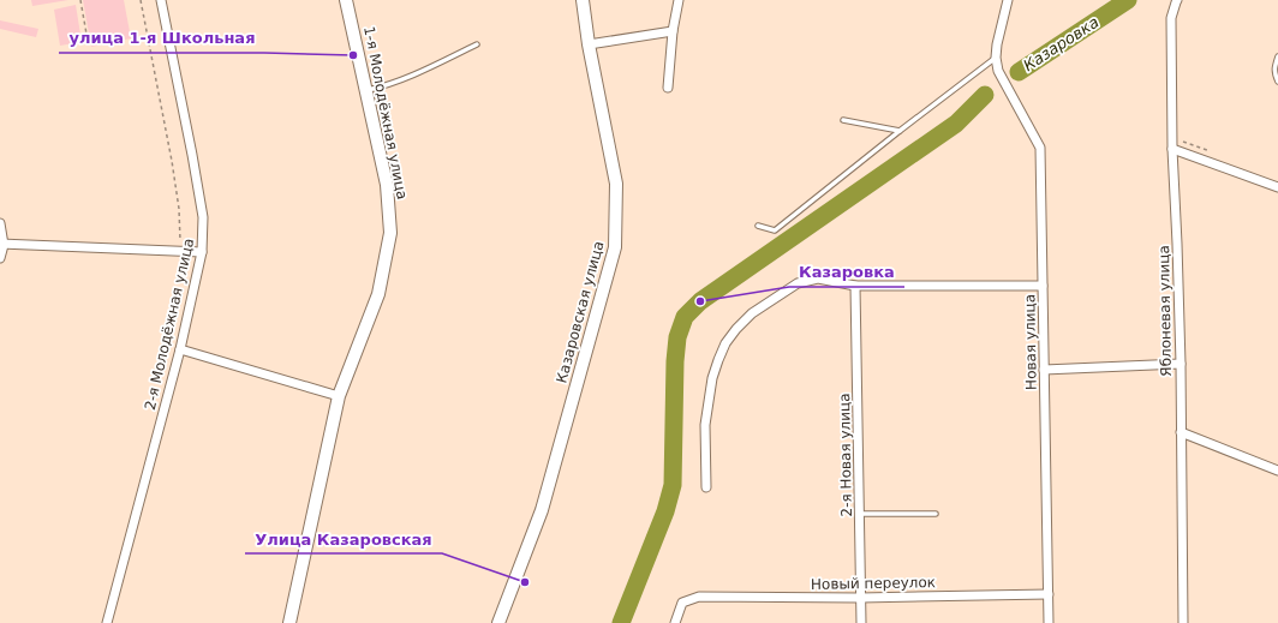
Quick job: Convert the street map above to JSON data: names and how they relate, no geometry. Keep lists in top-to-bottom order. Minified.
{"streets":{"street":["1-я Молодёжная улица","Яблоневая улица","Казаровская улица","2-я Молодёжная улица","Новая улица","2-я Новая улица","Новый переулок"]},"crossings":[["Новая улица","Новый переулок"],["2-я Новая улица","Новый переулок"]],"water":["Казаровка"],"places":["улица 1-я Школьная","Казаровка","Улица Казаровская"]}
